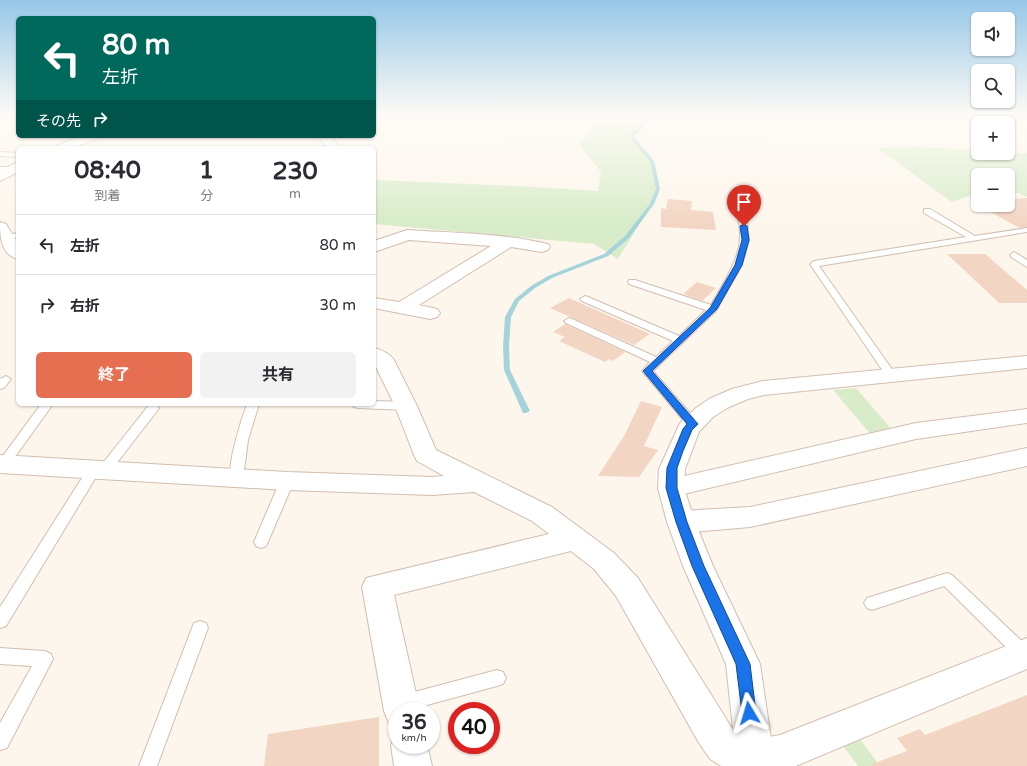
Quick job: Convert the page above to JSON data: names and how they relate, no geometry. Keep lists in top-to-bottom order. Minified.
{"page":{"map_buttons":["+","−"],"turn":["80 m","左折"],"then":"その先","eta":["08:40","到着","1","分","230","m"],"list":[{"name":"左折","value":"80 m"},{"name":"右折","value":"30 m"}],"buttons":["終了","共有"],"speed":"36 km/h","limit":"40"}}
